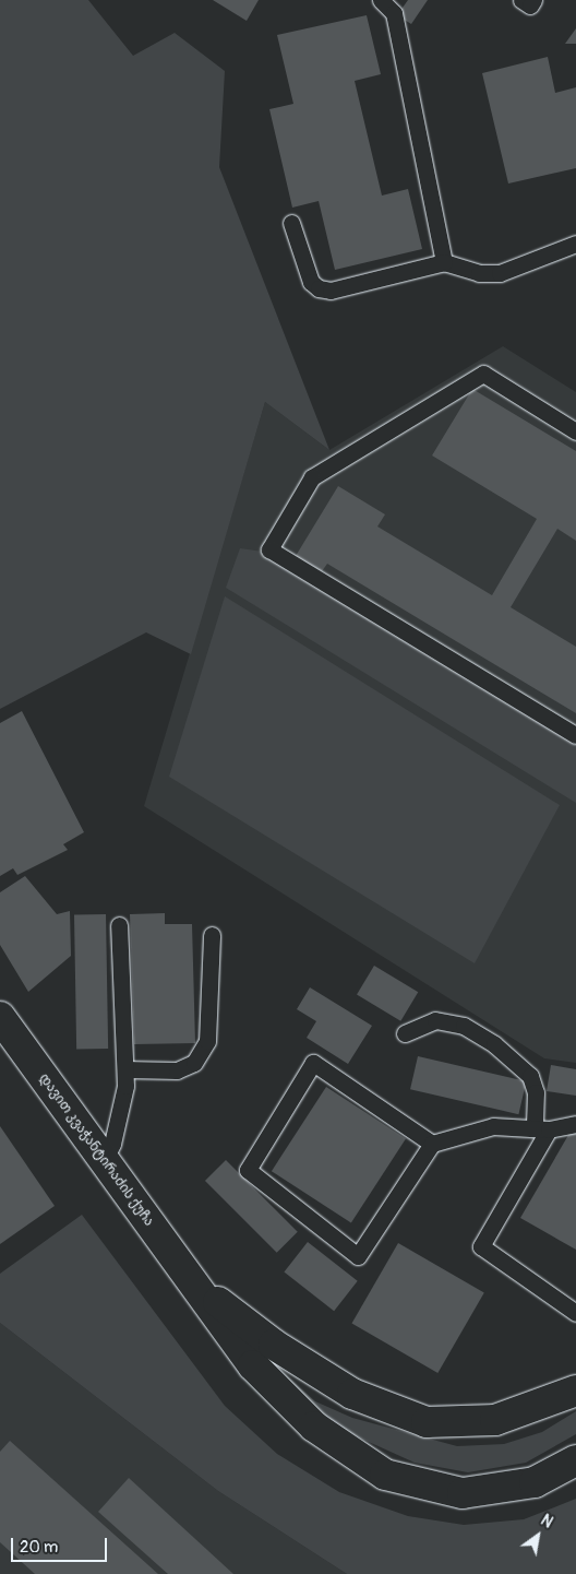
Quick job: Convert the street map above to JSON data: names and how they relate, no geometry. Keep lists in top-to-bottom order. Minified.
{"streets":{"street":["დავით კვაჭანტირაძის ქუჩა"]},"scale_bar":"20 m","north":"top right"}
